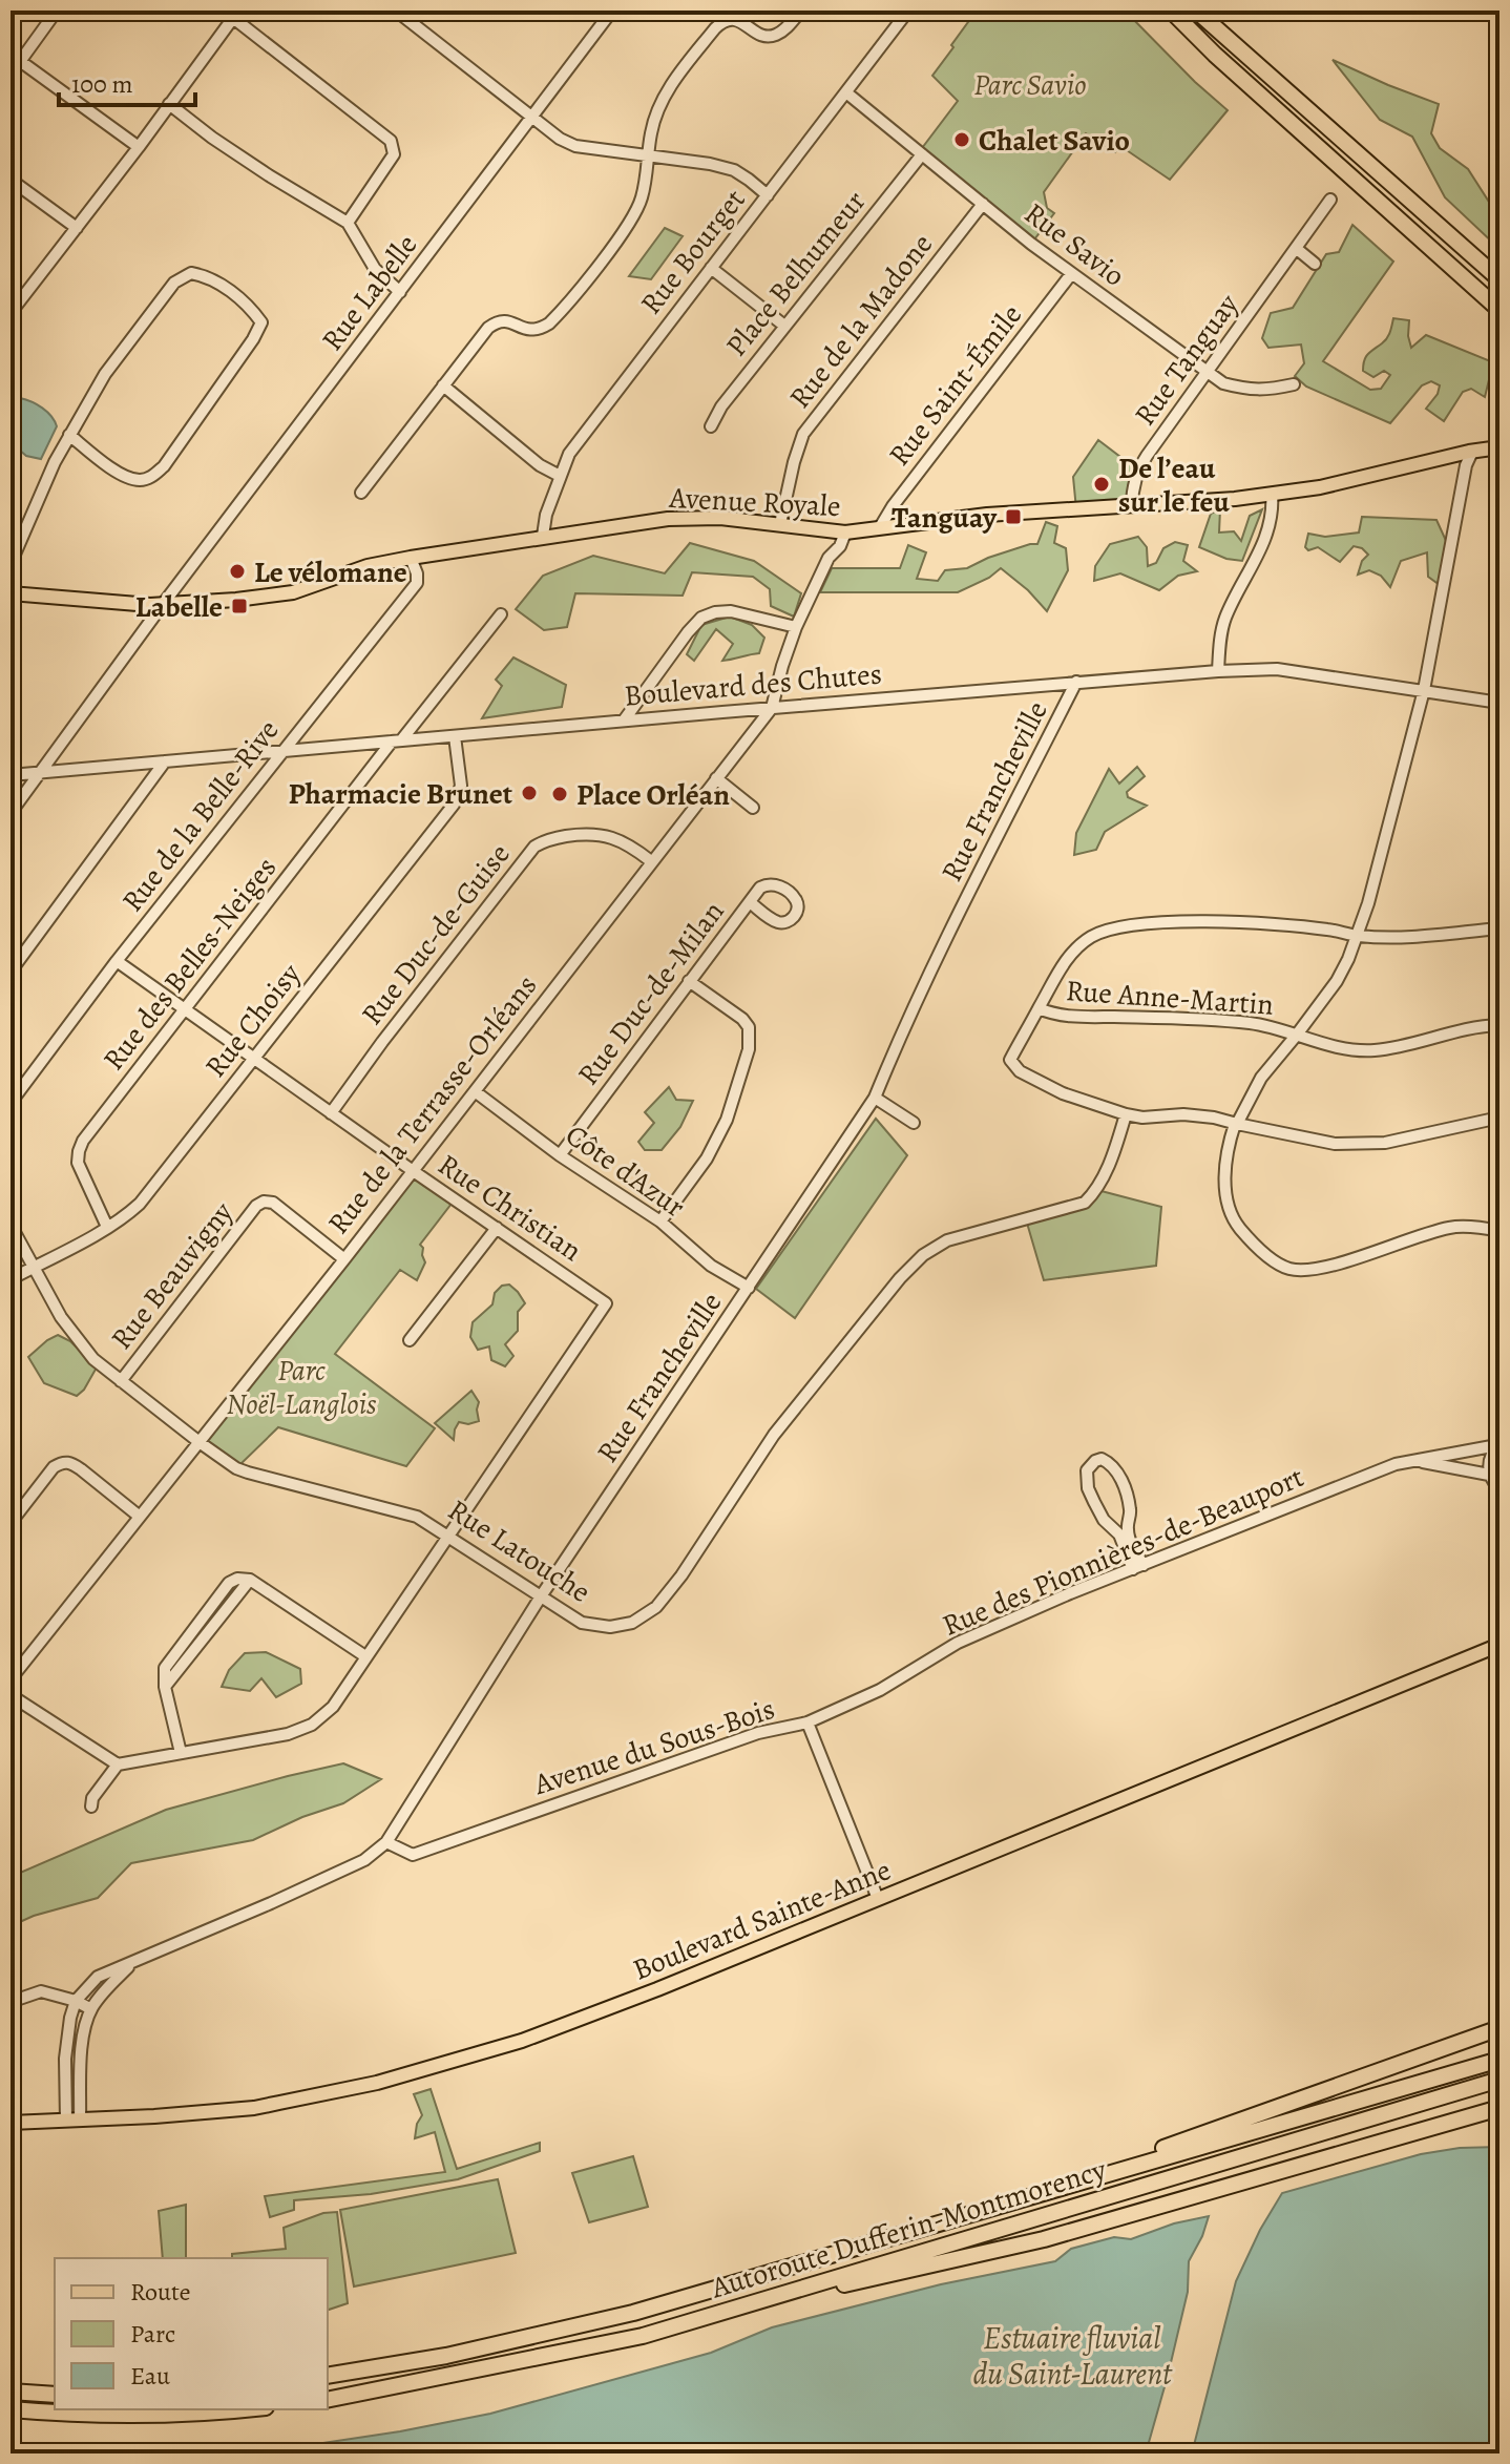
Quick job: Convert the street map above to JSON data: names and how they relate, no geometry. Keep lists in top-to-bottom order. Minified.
{"streets":{"highway":["Autoroute Dufferin-Montmorency"],"main road":["Avenue Royale","Boulevard Sainte-Anne"],"street":["Rue Savio","Rue Bourget","Place Belhumeur","Rue Labelle","Rue de la Madone","Rue Tanguay","Rue Saint-Émile","Boulevard des Chutes","Rue Francheville","Rue de la Belle-Rive","Rue Duc-de-Guise","Rue des Belles-Neiges","Rue Duc-de-Milan","Rue Anne-Martin","Rue Choisy","Rue de la Terrasse-Orléans","Côte d'Azur","Rue Christian","Rue Beauvigny","Rue Latouche","Rue des Pionnières-de-Beauport","Avenue du Sous-Bois"]},"crossings":[["Rue Savio","Rue Bourget"],["Rue Savio","Place Belhumeur"],["Rue Savio","Rue de la Madone"],["Rue Savio","Rue Tanguay"],["Rue Savio","Rue Saint-Émile"],["Rue Bourget","Avenue Royale"],["Rue Labelle","Avenue Royale"],["Rue Labelle","Boulevard des Chutes"],["Rue de la Madone","Avenue Royale"],["Rue Tanguay","Avenue Royale"],["Rue Saint-Émile","Avenue Royale"],["Avenue Royale","Rue de la Belle-Rive"],["Avenue Royale","Rue de la Terrasse-Orléans"],["Boulevard des Chutes","Rue Francheville"],["Boulevard des Chutes","Rue de la Belle-Rive"],["Boulevard des Chutes","Rue des Belles-Neiges"],["Boulevard des Chutes","Rue Choisy"],["Boulevard des Chutes","Rue de la Terrasse-Orléans"],["Rue Francheville","Côte d'Azur"],["Rue Francheville","Rue Latouche"],["Rue Francheville","Avenue du Sous-Bois"],["Rue Francheville","Boulevard Sainte-Anne"],["Rue de la Belle-Rive","Rue Christian"],["Rue Duc-de-Guise","Rue de la Terrasse-Orléans"],["Rue Duc-de-Guise","Rue Christian"],["Rue des Belles-Neiges","Rue Choisy"],["Rue des Belles-Neiges","Rue Christian"],["Rue Duc-de-Milan","Côte d'Azur"],["Rue Choisy","Rue Christian"],["Rue Choisy","Rue Latouche"],["Rue de la Terrasse-Orléans","Côte d'Azur"],["Rue de la Terrasse-Orléans","Rue Christian"],["Rue de la Terrasse-Orléans","Rue Beauvigny"],["Rue de la Terrasse-Orléans","Rue Latouche"],["Rue Christian","Rue Latouche"],["Rue Beauvigny","Rue Latouche"],["Rue des Pionnières-de-Beauport","Avenue du Sous-Bois"],["Avenue du Sous-Bois","Boulevard Sainte-Anne"]],"water":["Estuaire fluvial du Saint-Laurent"],"parks":["Parc Savio","Parc Noël-Langlois"],"places":{"other":["Chalet Savio","De l’eau sur le feu","Le vélomane","Pharmacie Brunet","Place Orléan"],"transit":["Tanguay","Labelle"]},"legend":["Route","Parc","Eau"],"scale_bar":"100 m"}
